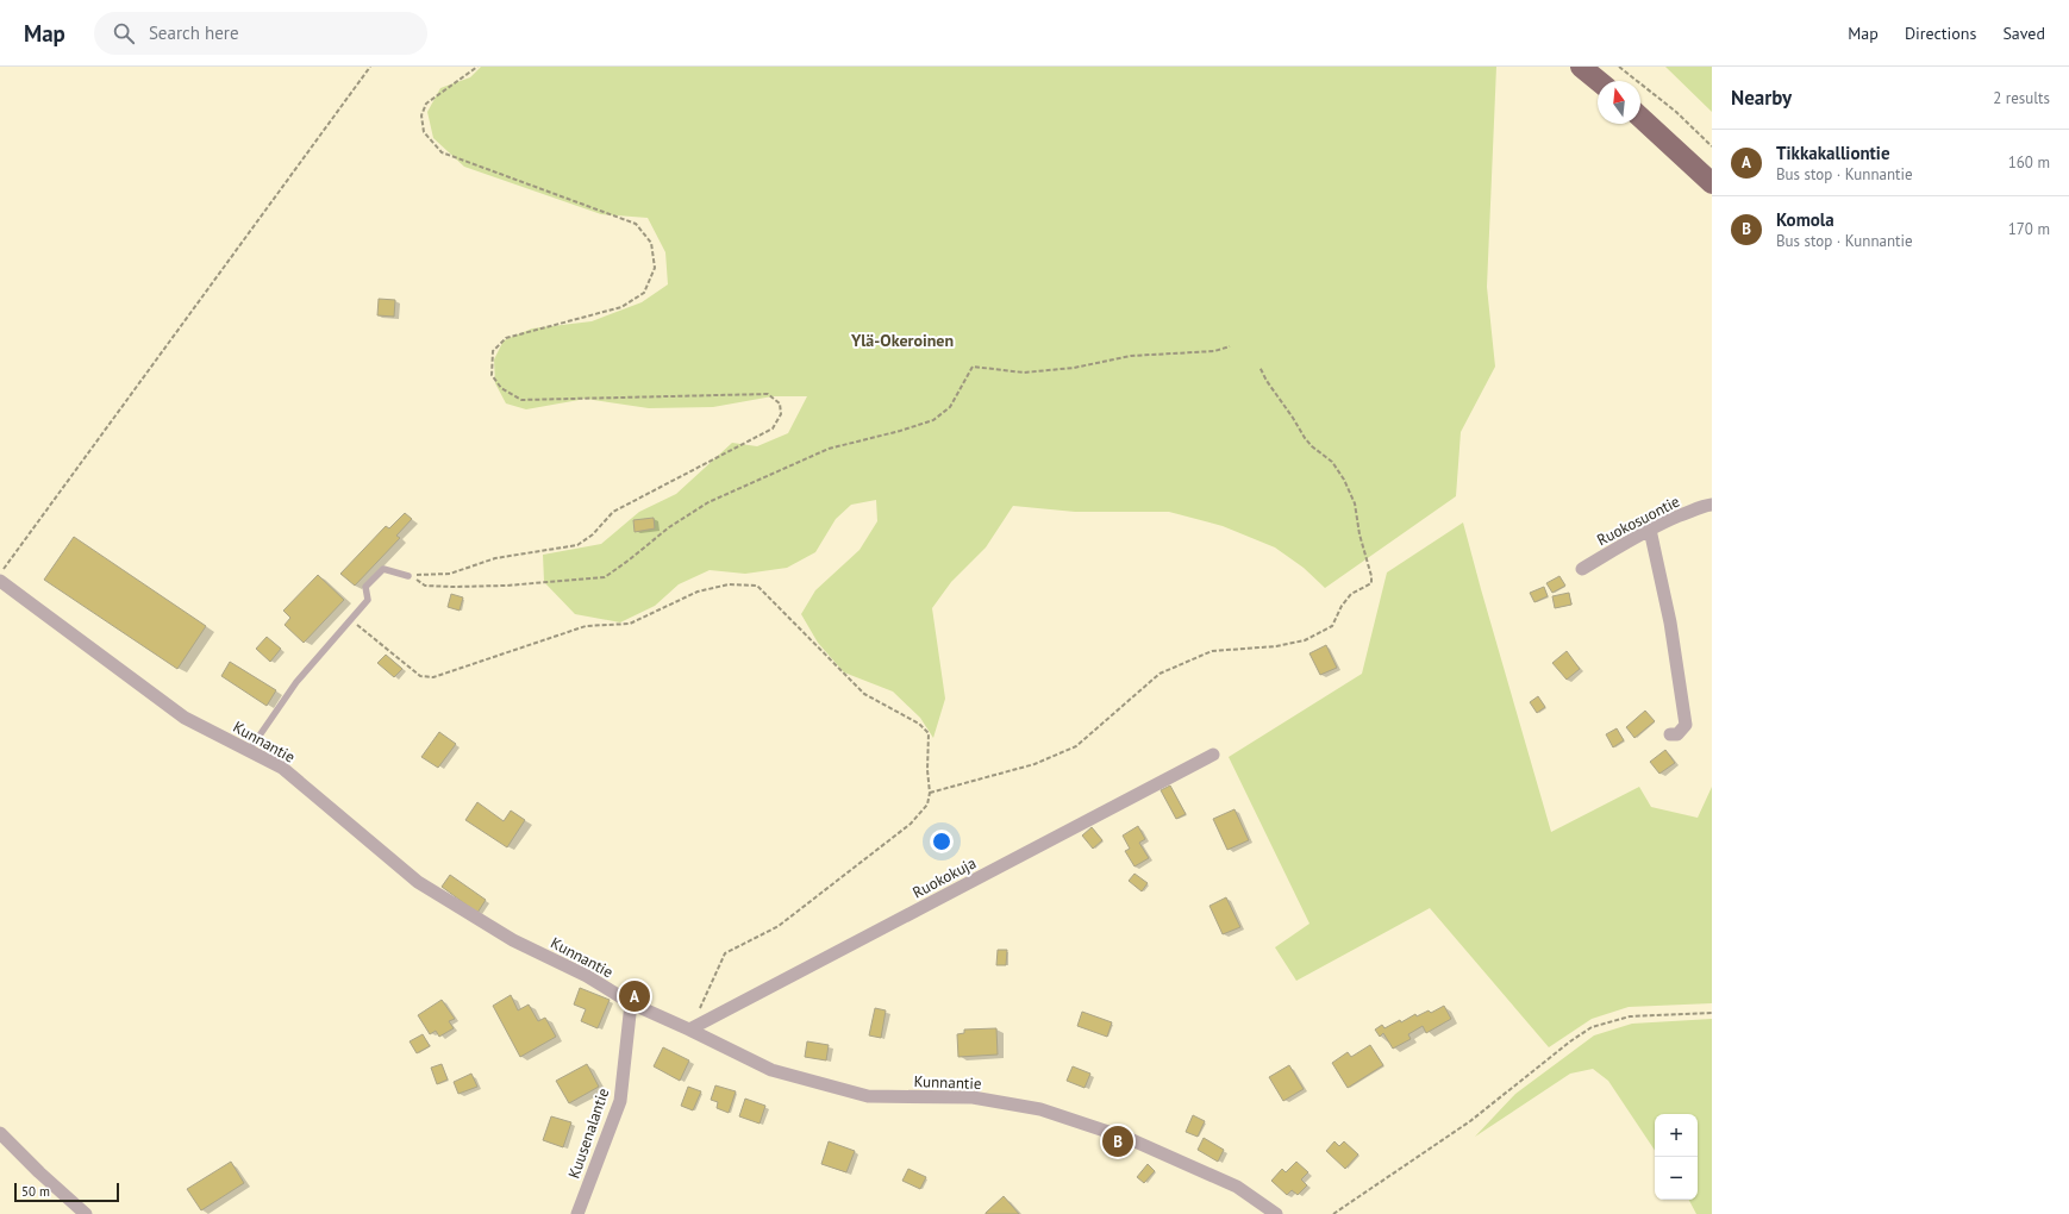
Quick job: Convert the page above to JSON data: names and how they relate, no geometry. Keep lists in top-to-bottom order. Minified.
{"streets":{"street":["Ruokosuontie","Kunnantie","Ruokokuja","Kuusenalantie"]},"crossings":[["Kunnantie","Ruokokuja"],["Kunnantie","Kuusenalantie"]],"districts":["Ylä-Okeroinen"],"scale_bar":"50 m","north":"top","page":{"header":"Map","search":"Search here","nav":["Map","Directions","Saved"],"heading":["Nearby","2 results"],"list":[{"mark":"A","name":"Tikkakalliontie","note":"Bus stop · Kunnantie","value":"160 m"},{"mark":"B","name":"Komola","note":"Bus stop · Kunnantie","value":"170 m"}],"pins":["A","B"],"map_buttons":["+","−"],"scale":"50 m"}}
